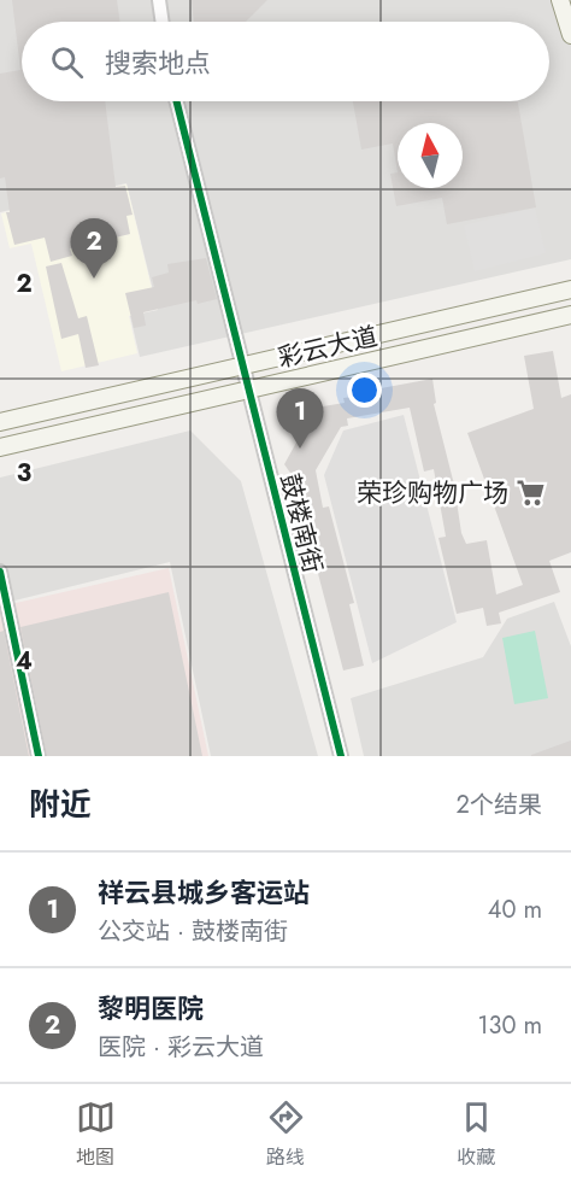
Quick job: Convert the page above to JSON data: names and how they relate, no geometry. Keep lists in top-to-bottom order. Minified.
{"streets":{"main road":["彩云大道"],"street":["鼓楼南街"]},"crossings":[["彩云大道","鼓楼南街"]],"places":{"supermarket":["荣珍购物广场"]},"north":"top","page":{"search":"搜索地点","pins":["2","1"],"heading":["附近","2个结果"],"list":[{"mark":"1","name":"祥云县城乡客运站","note":"公交站 · 鼓楼南街","value":"40 m"},{"mark":"2","name":"黎明医院","note":"医院 · 彩云大道","value":"130 m"}],"nav":["地图","路线","收藏"]},"grid":{"rows":["2","3","4"]}}
